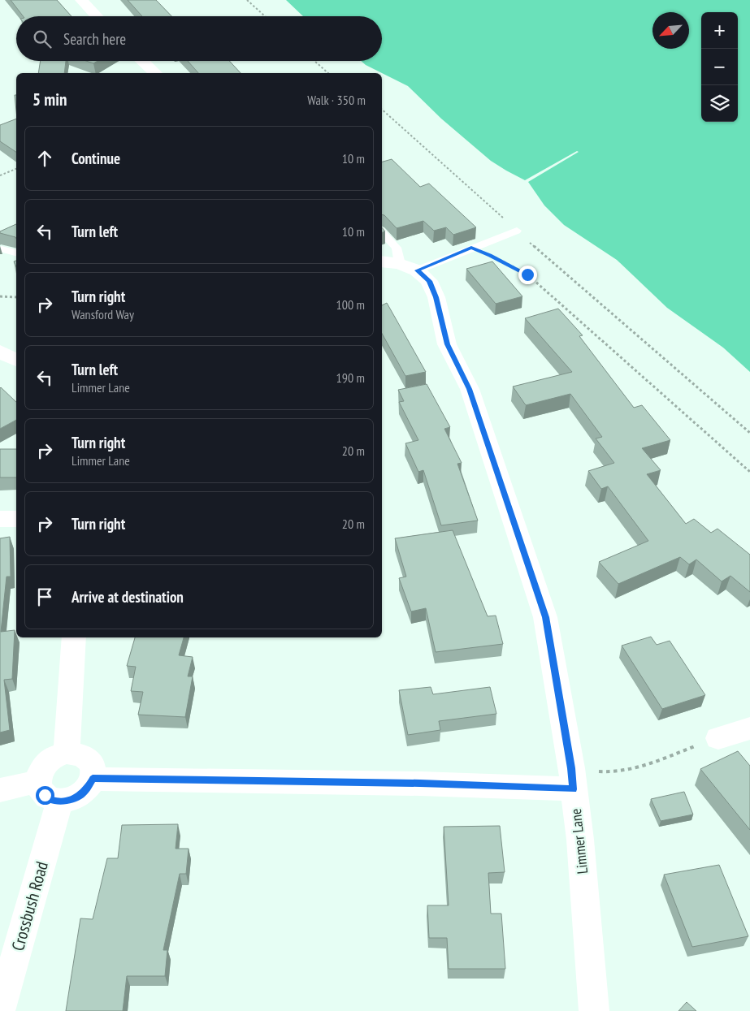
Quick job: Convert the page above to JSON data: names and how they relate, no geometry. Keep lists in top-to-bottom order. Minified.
{"streets":{"street":["Limmer Lane","Crossbush Road"]},"north":"bottom left","page":{"map_buttons":["+","−"],"search":"Search here","heading":["5 min","Walk · 350 m"],"list":[["Continue","10 m"],["Turn left","10 m"],["Turn right","Wansford Way","100 m"],["Turn left","Limmer Lane","190 m"],["Turn right","Limmer Lane","20 m"],["Turn right","20 m"],"Arrive at destination"]}}
